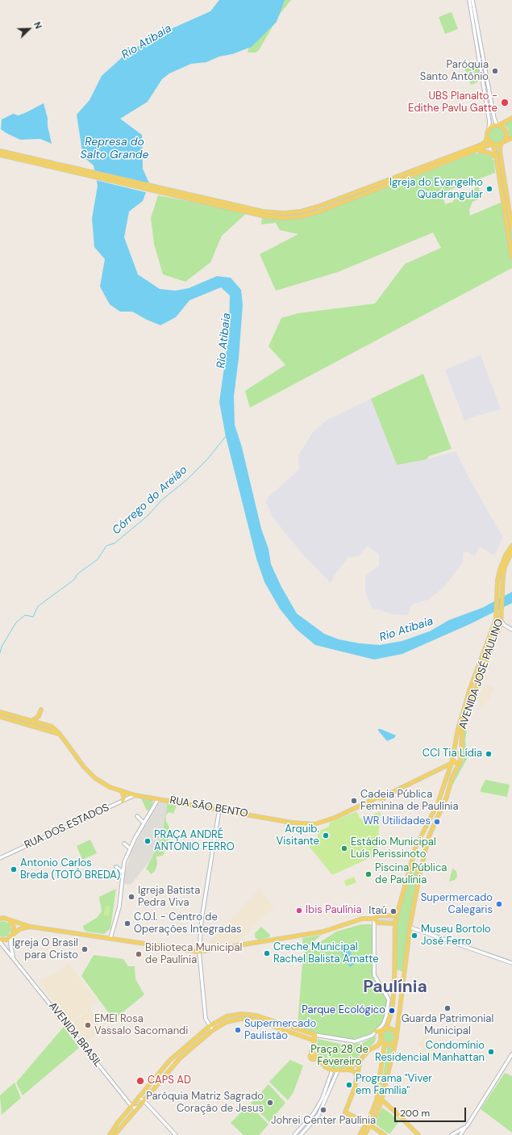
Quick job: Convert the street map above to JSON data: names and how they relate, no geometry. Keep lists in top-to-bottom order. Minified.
{"streets":{"main road":["AVENIDA JOSÉ PAULINO","RUA SÃO BENTO"],"street":["RUA DOS ESTADOS","AVENIDA BRASIL"]},"crossings":[["AVENIDA JOSÉ PAULINO","RUA SÃO BENTO"],["RUA SÃO BENTO","RUA DOS ESTADOS"]],"districts":["Paulínia"],"water":["Rio Atibaia","Represa do Salto Grande","Córrego do Areião"],"parks":["Praça 28 de Fevereiro"],"places":["Paróquia Santo Antônio","UBS Planalto - Edithe Pavlu Gatte","Igreja do Evangelho Quadrangular","CCI Tia Lídia","Cadeia Pública Feminina de Paulínia","WR Utilidades","Arquib. Visitante","PRAÇA ANDRÉ ANTONIO FERRO","Estádio Municipal Luís Perissinoto","Antonio Carlos Breda (TOTÓ BREDA)","Piscina Pública de Paulínia","Igreja Batista Pedra Viva","Supermercado Calegaris","Ibis Paulínia","Itaú","C.O.I. - Centro de Operações Integradas","Museu Bortolo José Ferro","Igreja O Brasil para Cristo","Creche Municipal Rachel Balista Amatte","Biblioteca Municipal de Paulínia","Guarda Patrimonial Municipal","Parque Ecológico","EMEI Rosa Vassalo Sacomandi","Supermercado Paulistão","Condomínio Residencial Manhattan","CAPS AD","Programa \"Viver em Família\"","Paróquia Matriz Sagrado Coração de Jesus","Johrei Center Paulínia"],"scale_bar":"200 m","north":"top right"}
